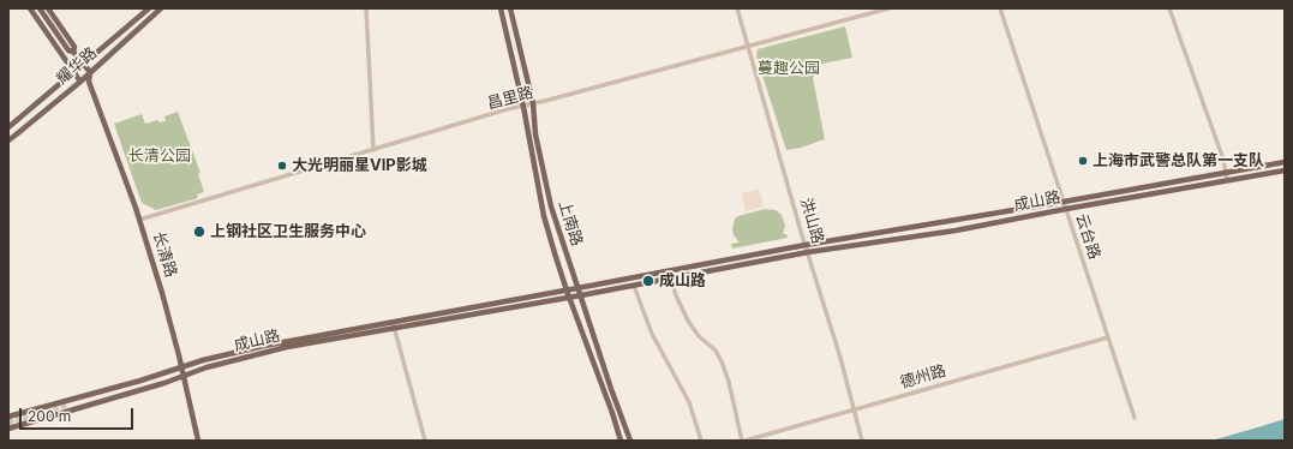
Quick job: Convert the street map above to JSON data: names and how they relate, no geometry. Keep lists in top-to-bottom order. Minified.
{"streets":{"main road":["耀华路","成山路","上南路","长清路"],"street":["昌里路","洪山路","云台路","德州路"]},"crossings":[["耀华路","长清路"],["昌里路","洪山路"],["昌里路","上南路"],["昌里路","长清路"],["成山路","洪山路"],["成山路","上南路"],["成山路","云台路"],["成山路","长清路"],["洪山路","德州路"],["云台路","德州路"]],"parks":["蔓趣公园","长清公园"],"places":["上海市武警总队第一支队","大光明丽星VIP影城","上钢社区卫生服务中心","成山路"],"scale_bar":"200 m"}
